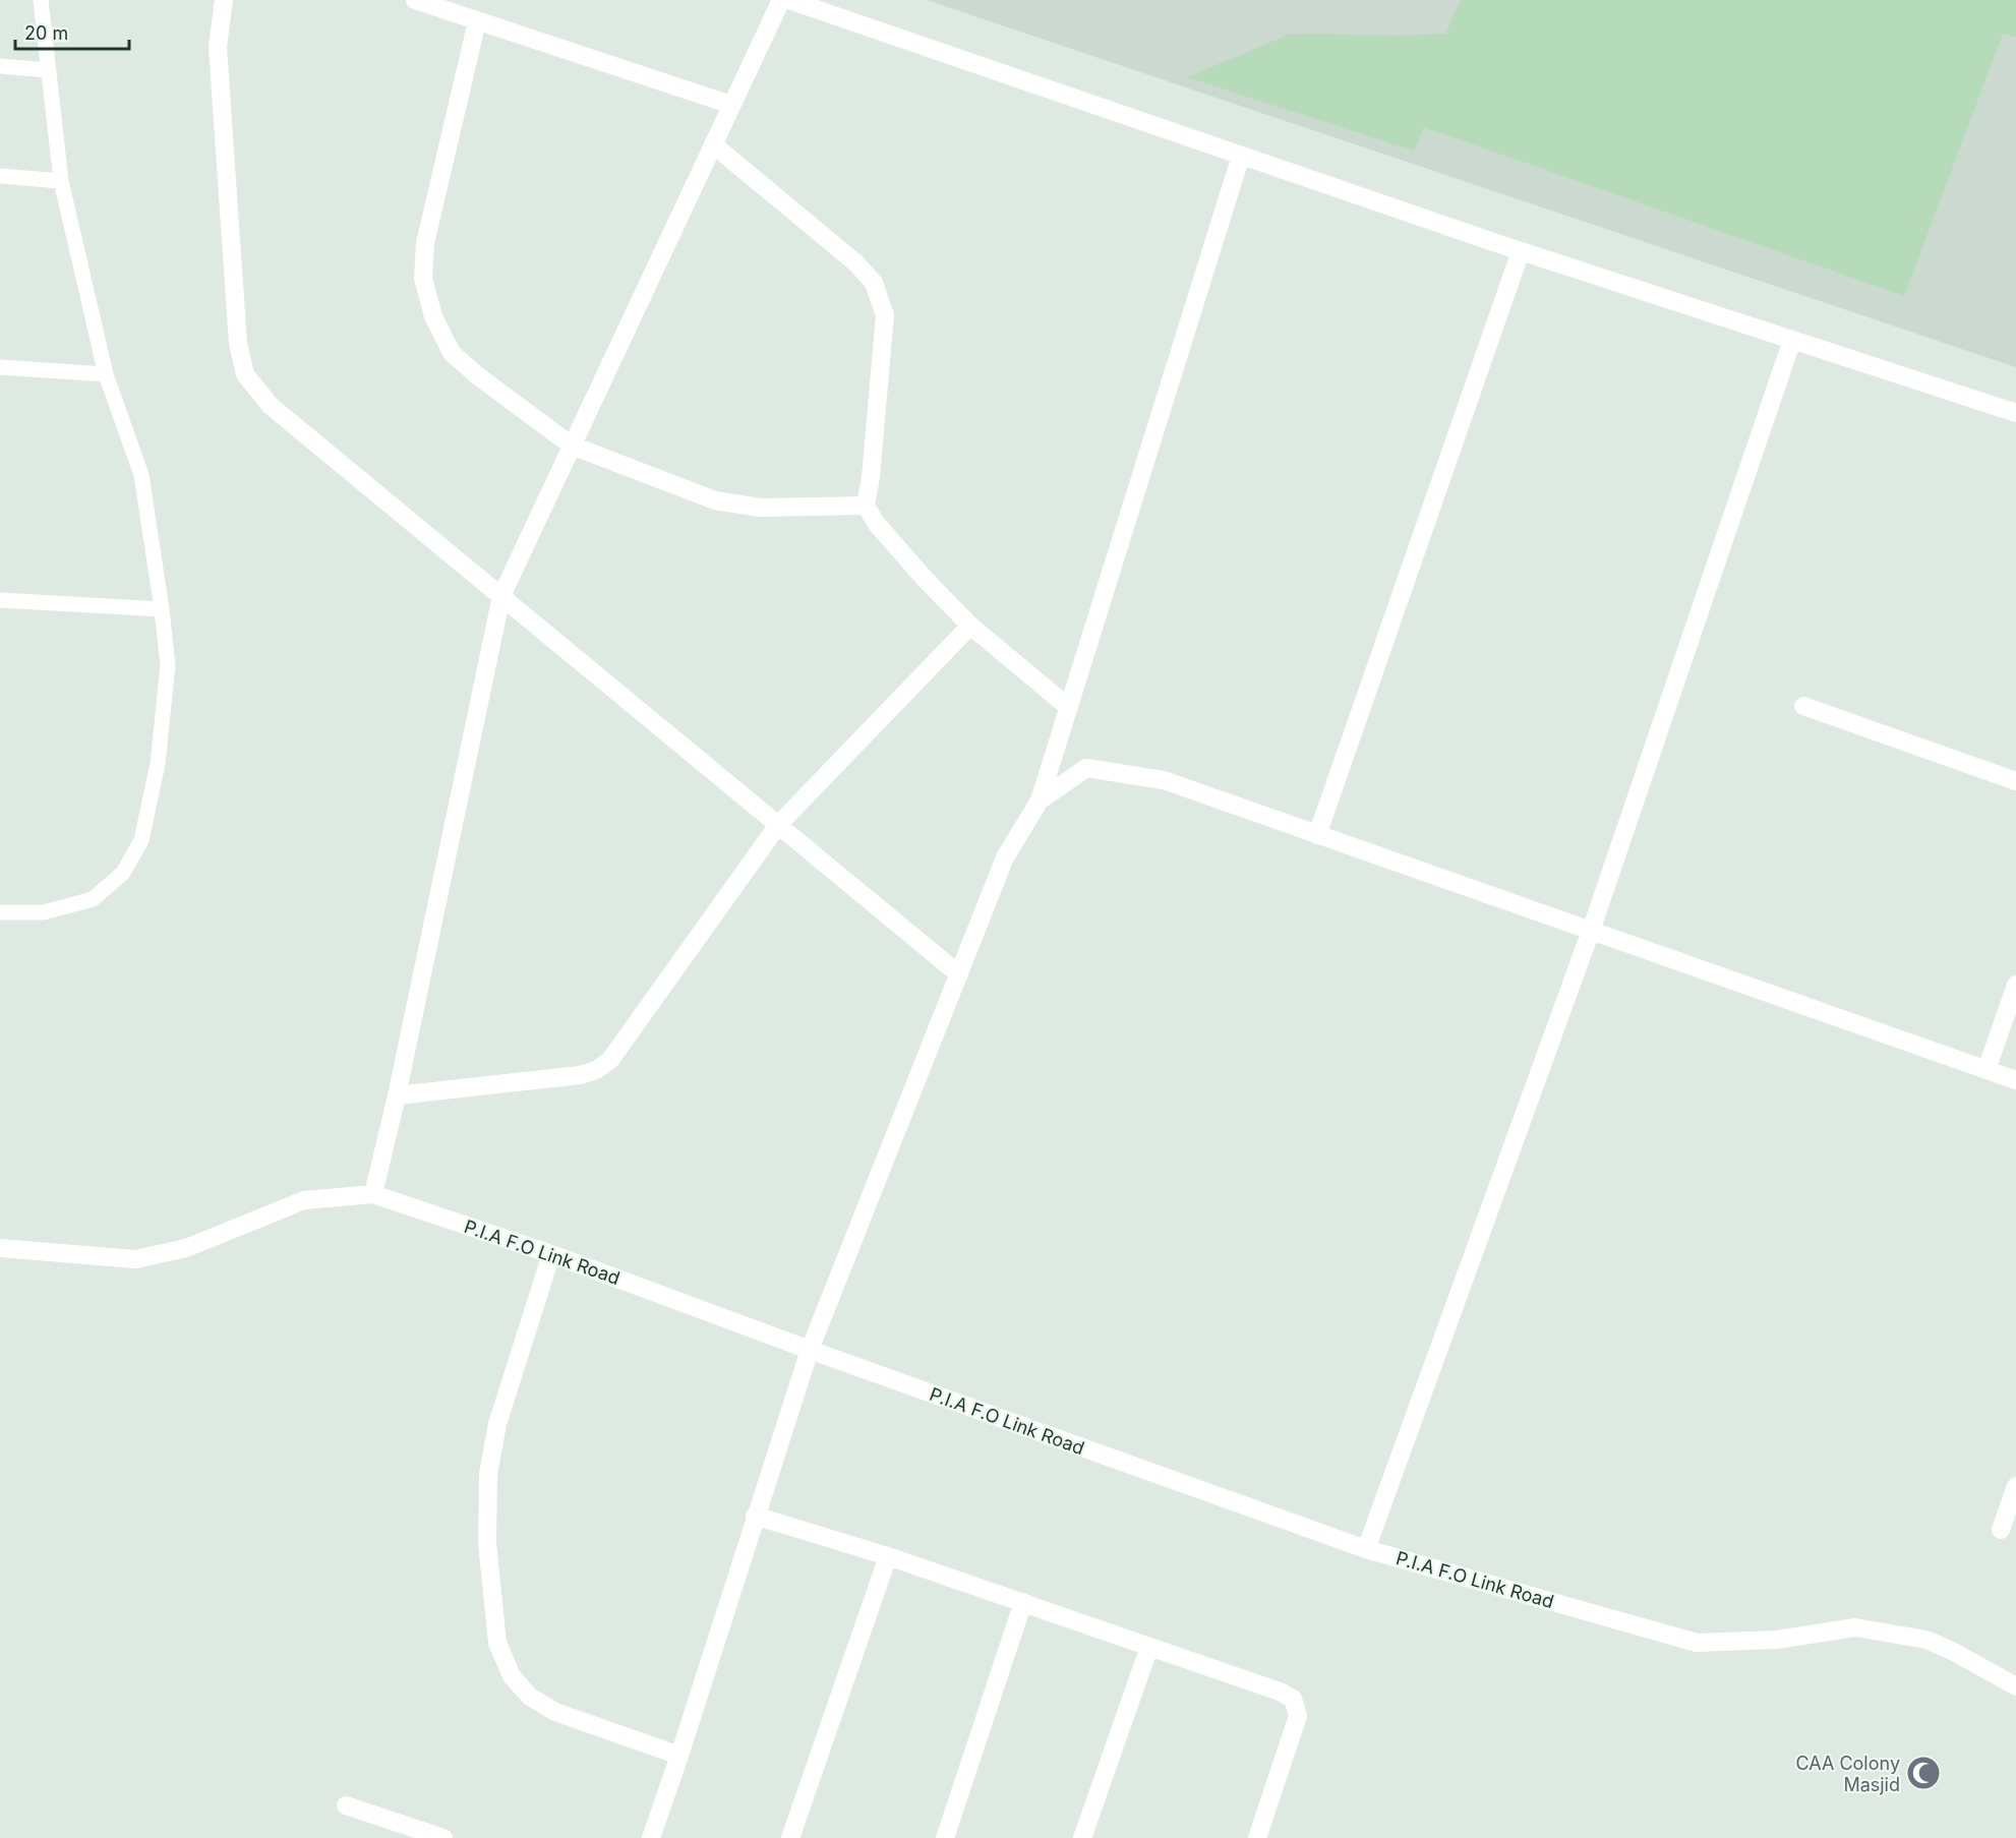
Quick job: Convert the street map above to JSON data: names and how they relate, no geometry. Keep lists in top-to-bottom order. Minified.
{"streets":{"street":["P.I.A F.O Link Road"]},"places":{"mosque":["CAA Colony Masjid"]},"scale_bar":"20 m"}
